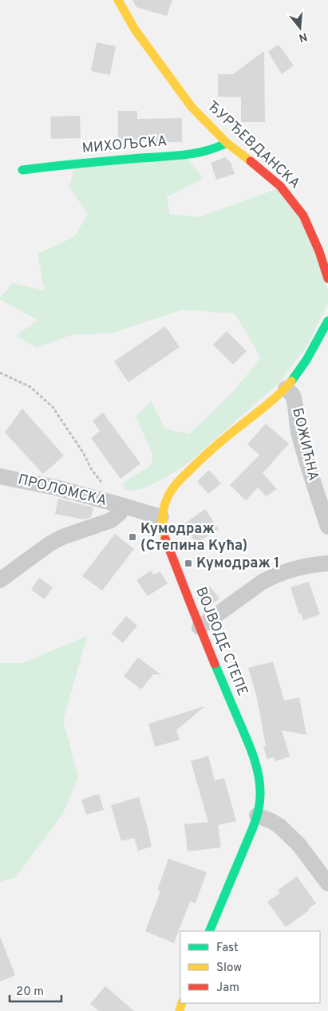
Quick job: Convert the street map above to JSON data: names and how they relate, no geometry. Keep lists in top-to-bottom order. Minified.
{"streets":{"street":["МИХОЉСКА","ЂУРЂЕВДАНСКА","БОЖИЋНА","ПРОЛОМСКА","ВОЈВОДЕ СТЕПЕ"]},"crossings":[["МИХОЉСКА","ЂУРЂЕВДАНСКА"],["БОЖИЋНА","ВОЈВОДЕ СТЕПЕ"],["ПРОЛОМСКА","ВОЈВОДЕ СТЕПЕ"]],"places":{"transit":["Кумодраж (Степина Кућа)","Кумодраж 1"]},"legend":["Fast","Slow","Jam"],"scale_bar":"20 m","north":"bottom"}
